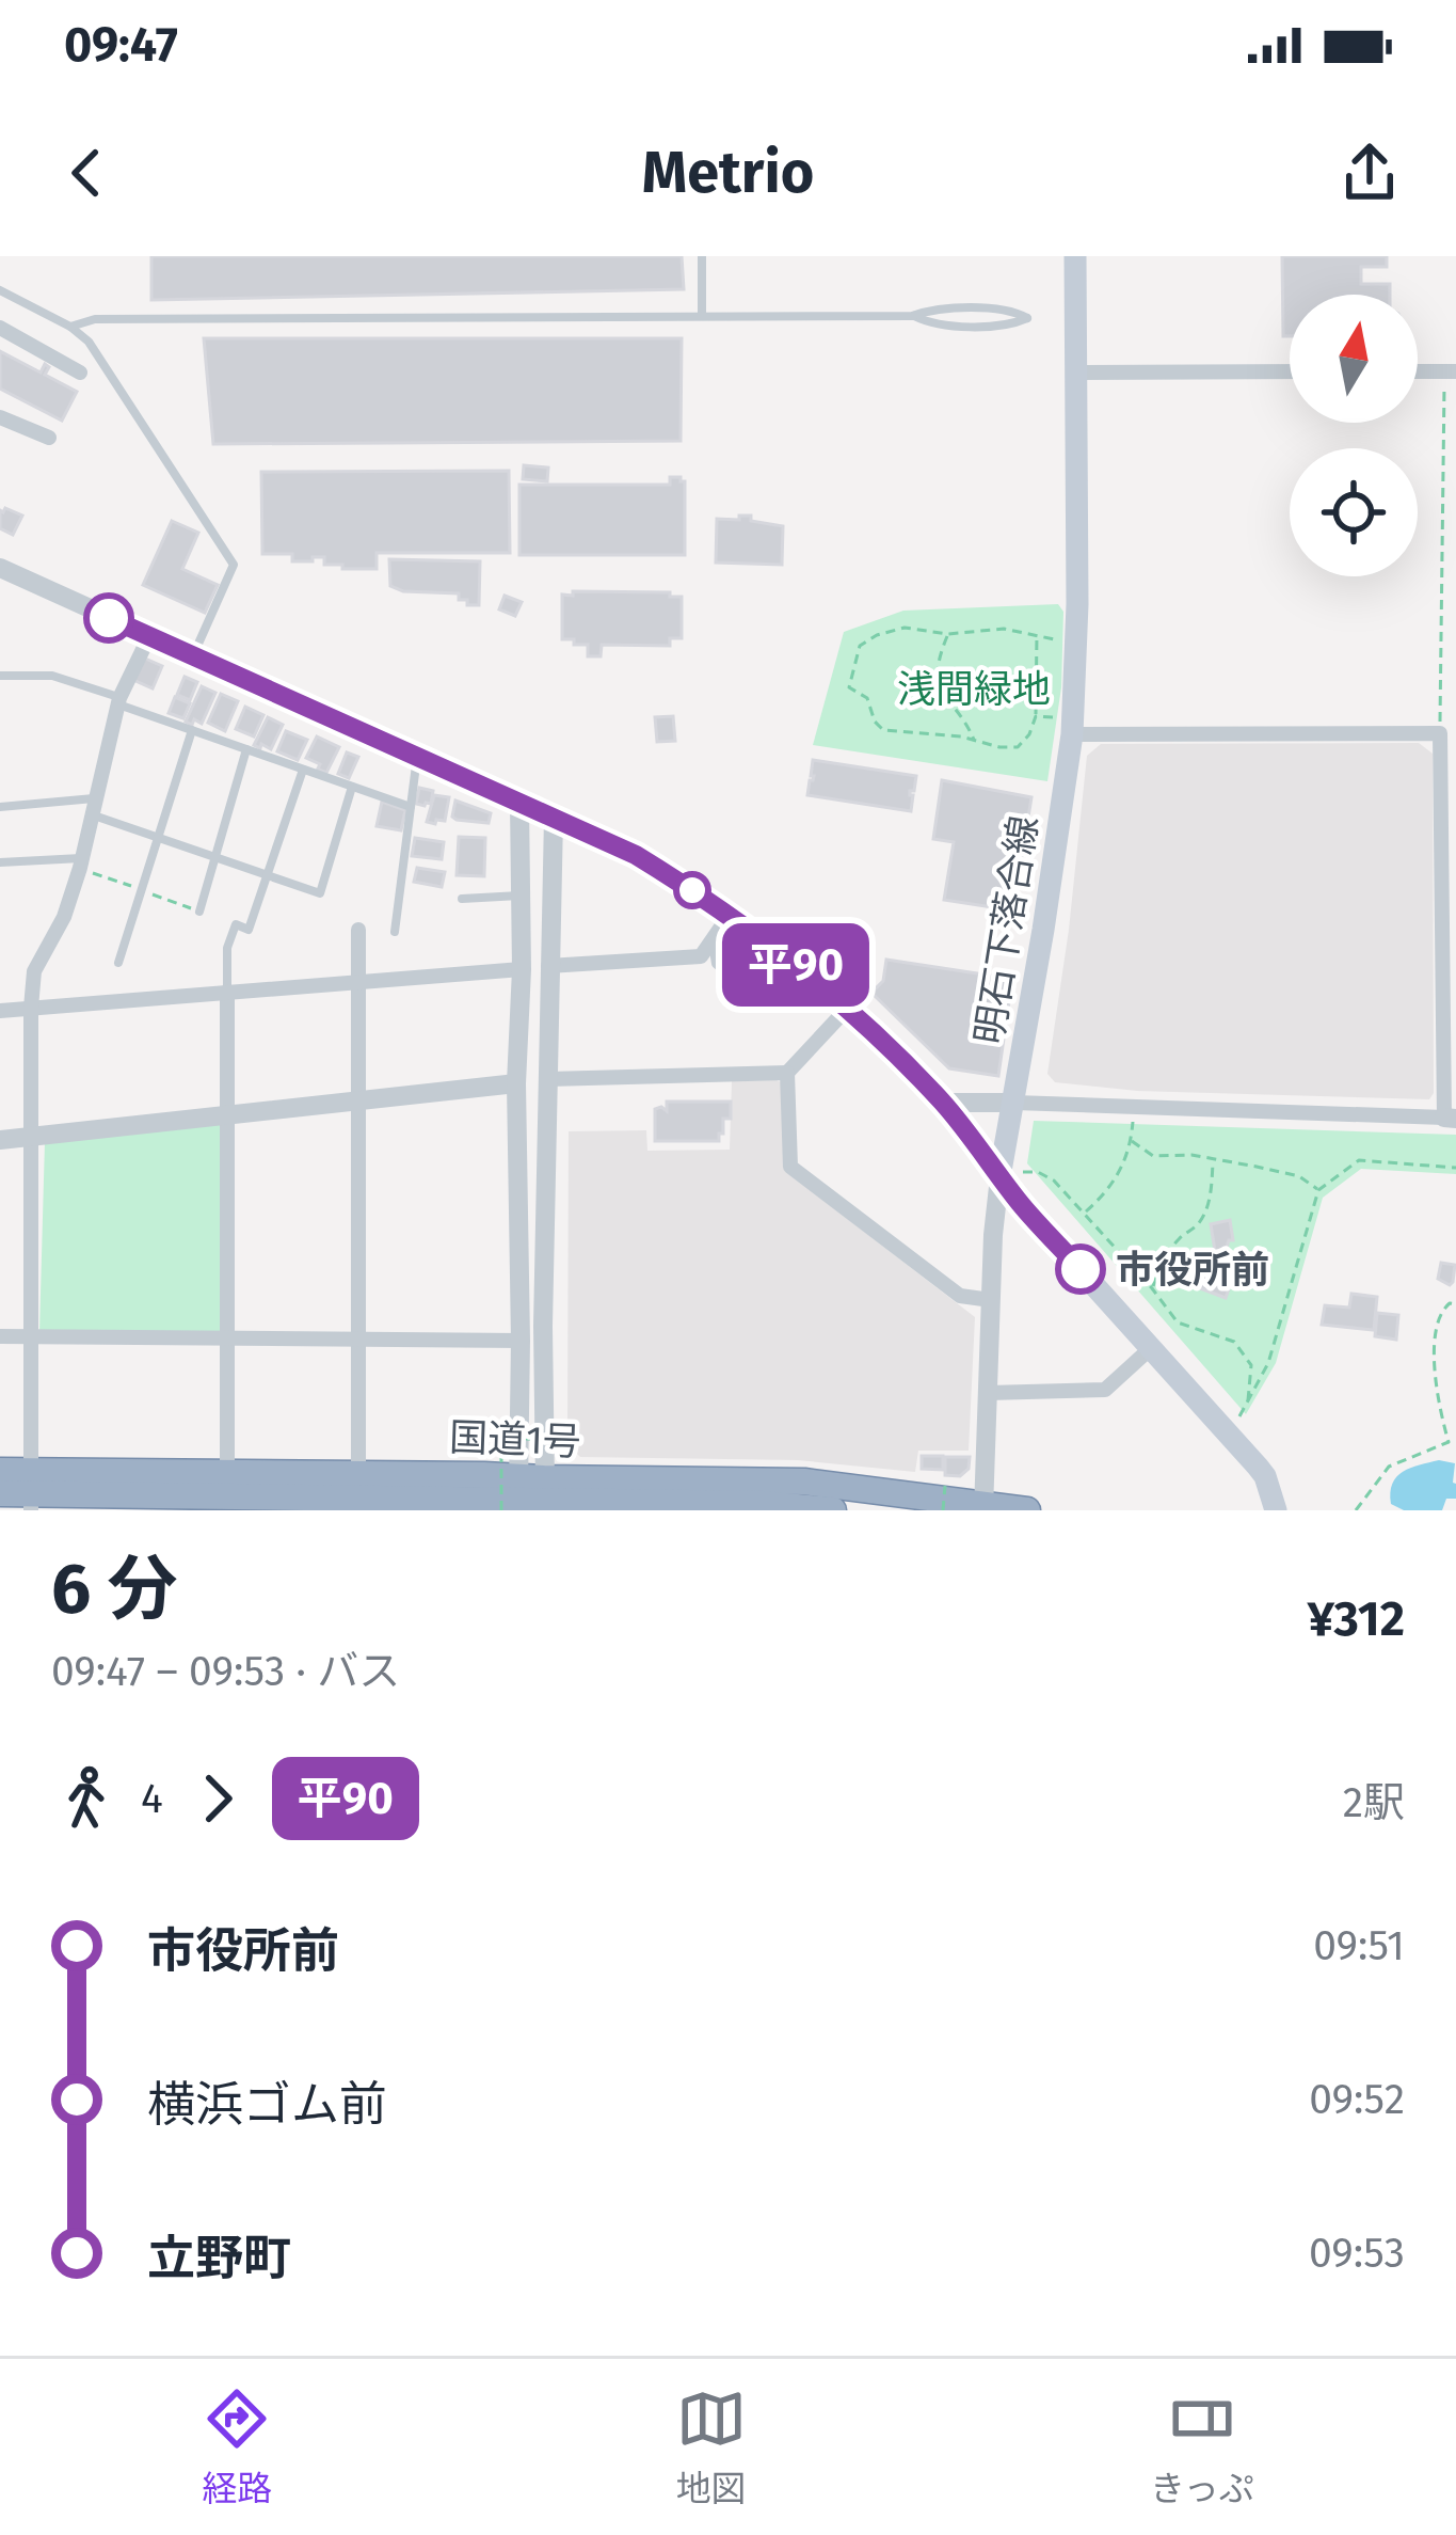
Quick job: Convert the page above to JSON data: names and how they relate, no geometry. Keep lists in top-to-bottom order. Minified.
{"streets":{"highway":["国道1号"],"main road":["明石下落合線"]},"parks":["浅間緑地"],"places":["市役所前"],"lines":["bus line 平90"],"north":"top","page":{"status":"09:47","header":"Metrio","on_map":"平90","heading":["6 分","09:47 – 09:53 · バス","¥312"],"legs":["4","平90","2駅"],"list":[{"name":"市役所前","value":"09:51"},{"name":"横浜ゴム前","value":"09:52"},{"name":"立野町","value":"09:53"}],"tabs":["経路","地図","きっぷ"]}}
